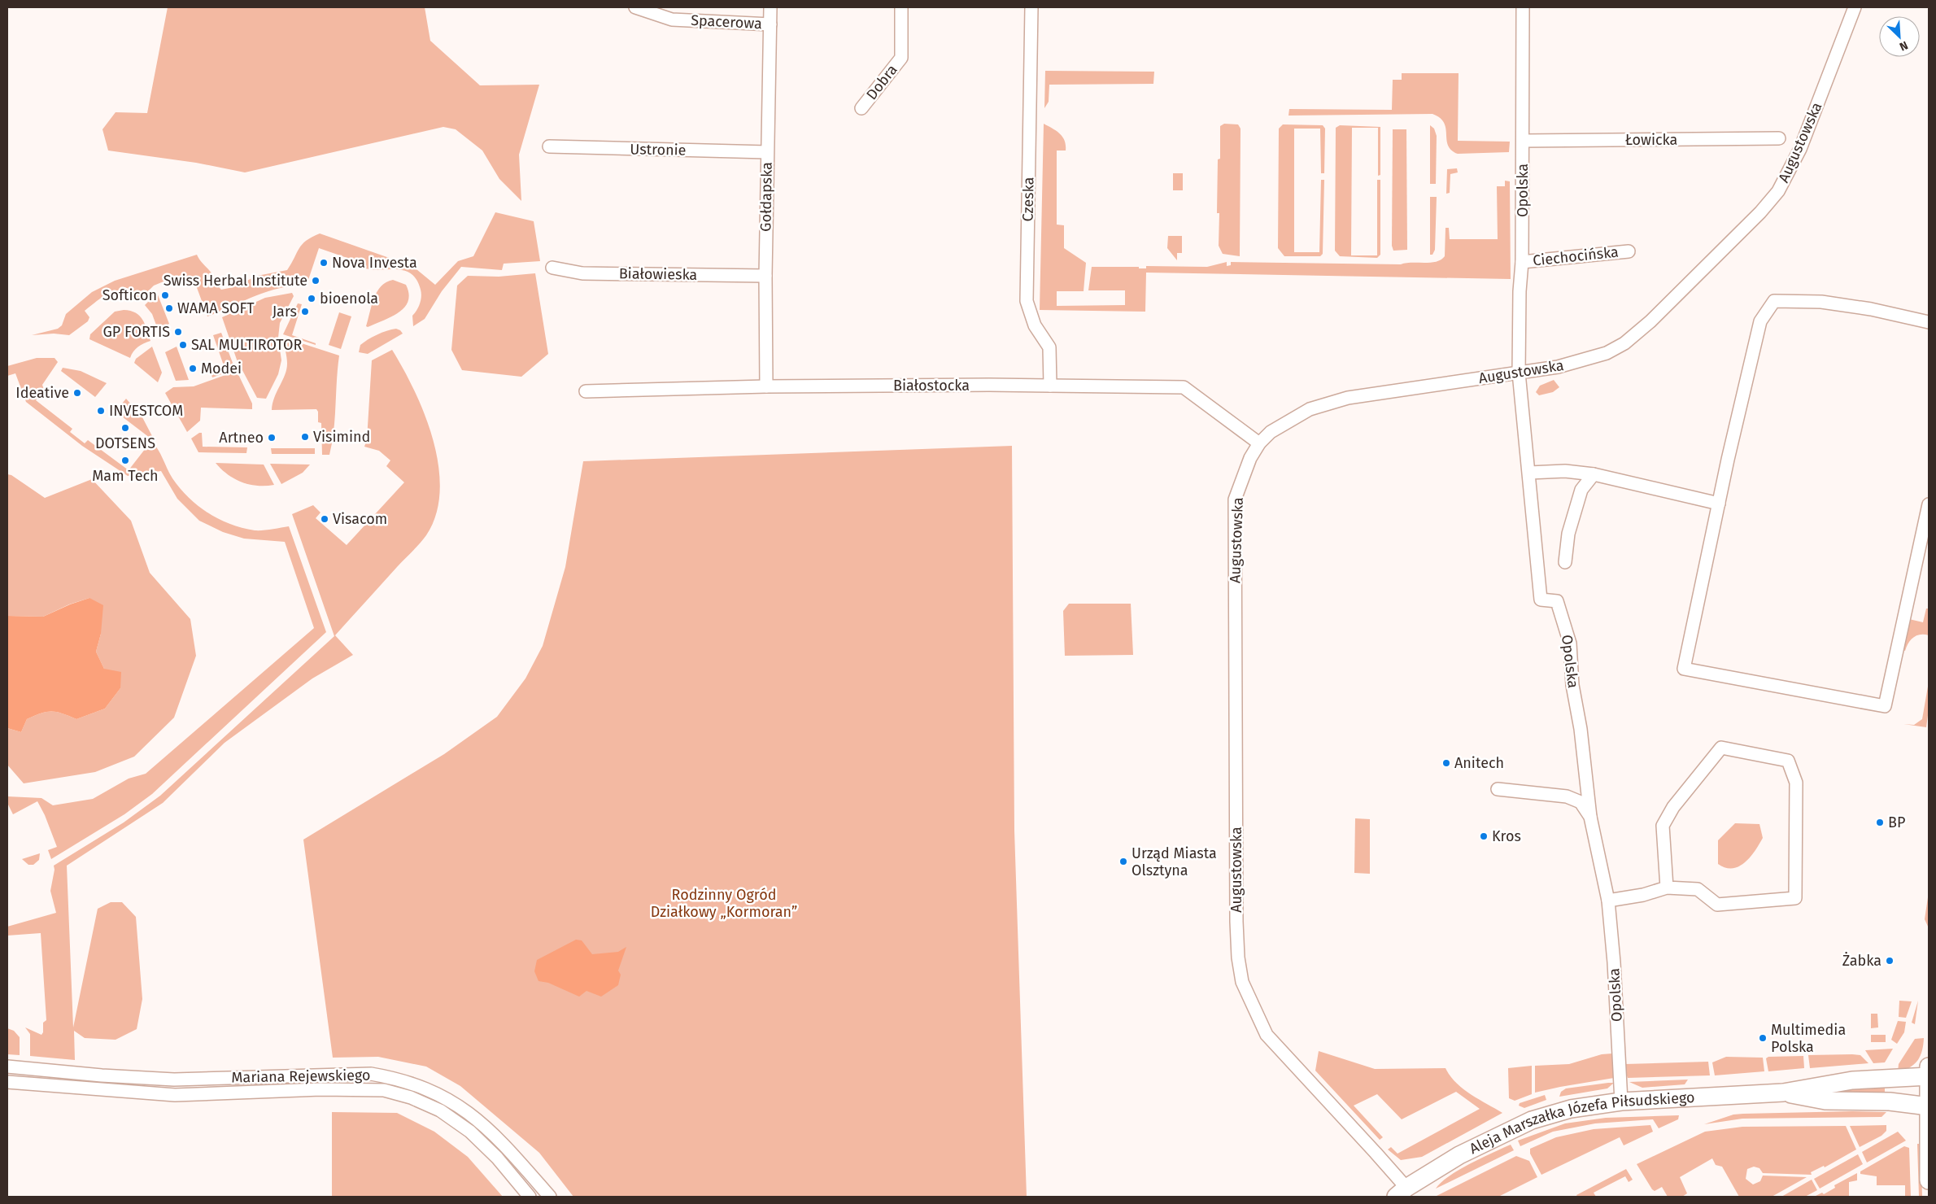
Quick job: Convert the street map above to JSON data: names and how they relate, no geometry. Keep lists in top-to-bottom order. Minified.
{"streets":{"street":["Spacerowa","Dobra","Łowicka","Augustowska","Ustronie","Opolska","Gołdapska","Czeska","Ciechocińska","Białowieska","Białostocka","Mariana Rejewskiego","Aleja Marszałka Józefa Piłsudskiego"]},"crossings":[["Spacerowa","Gołdapska"],["Łowicka","Opolska"],["Augustowska","Opolska"],["Augustowska","Białostocka"],["Augustowska","Aleja Marszałka Józefa Piłsudskiego"],["Ustronie","Gołdapska"],["Opolska","Ciechocińska"],["Opolska","Aleja Marszałka Józefa Piłsudskiego"],["Gołdapska","Białowieska"],["Gołdapska","Białostocka"],["Czeska","Białostocka"]],"parks":["Rodzinny Ogród Działkowy „Kormoran”"],"places":["Nova Investa","Swiss Herbal Institute","Softicon","bioenola","WAMA SOFT","Jars","GP FORTIS","SAL MULTIROTOR","Modei","Ideative","INVESTCOM","DOTSENS","Visimind","Artneo","Mam Tech","Visacom","Anitech","BP","Kros","Urząd Miasta Olsztyna","Żabka","Multimedia Polska"],"north":"bottom right"}
